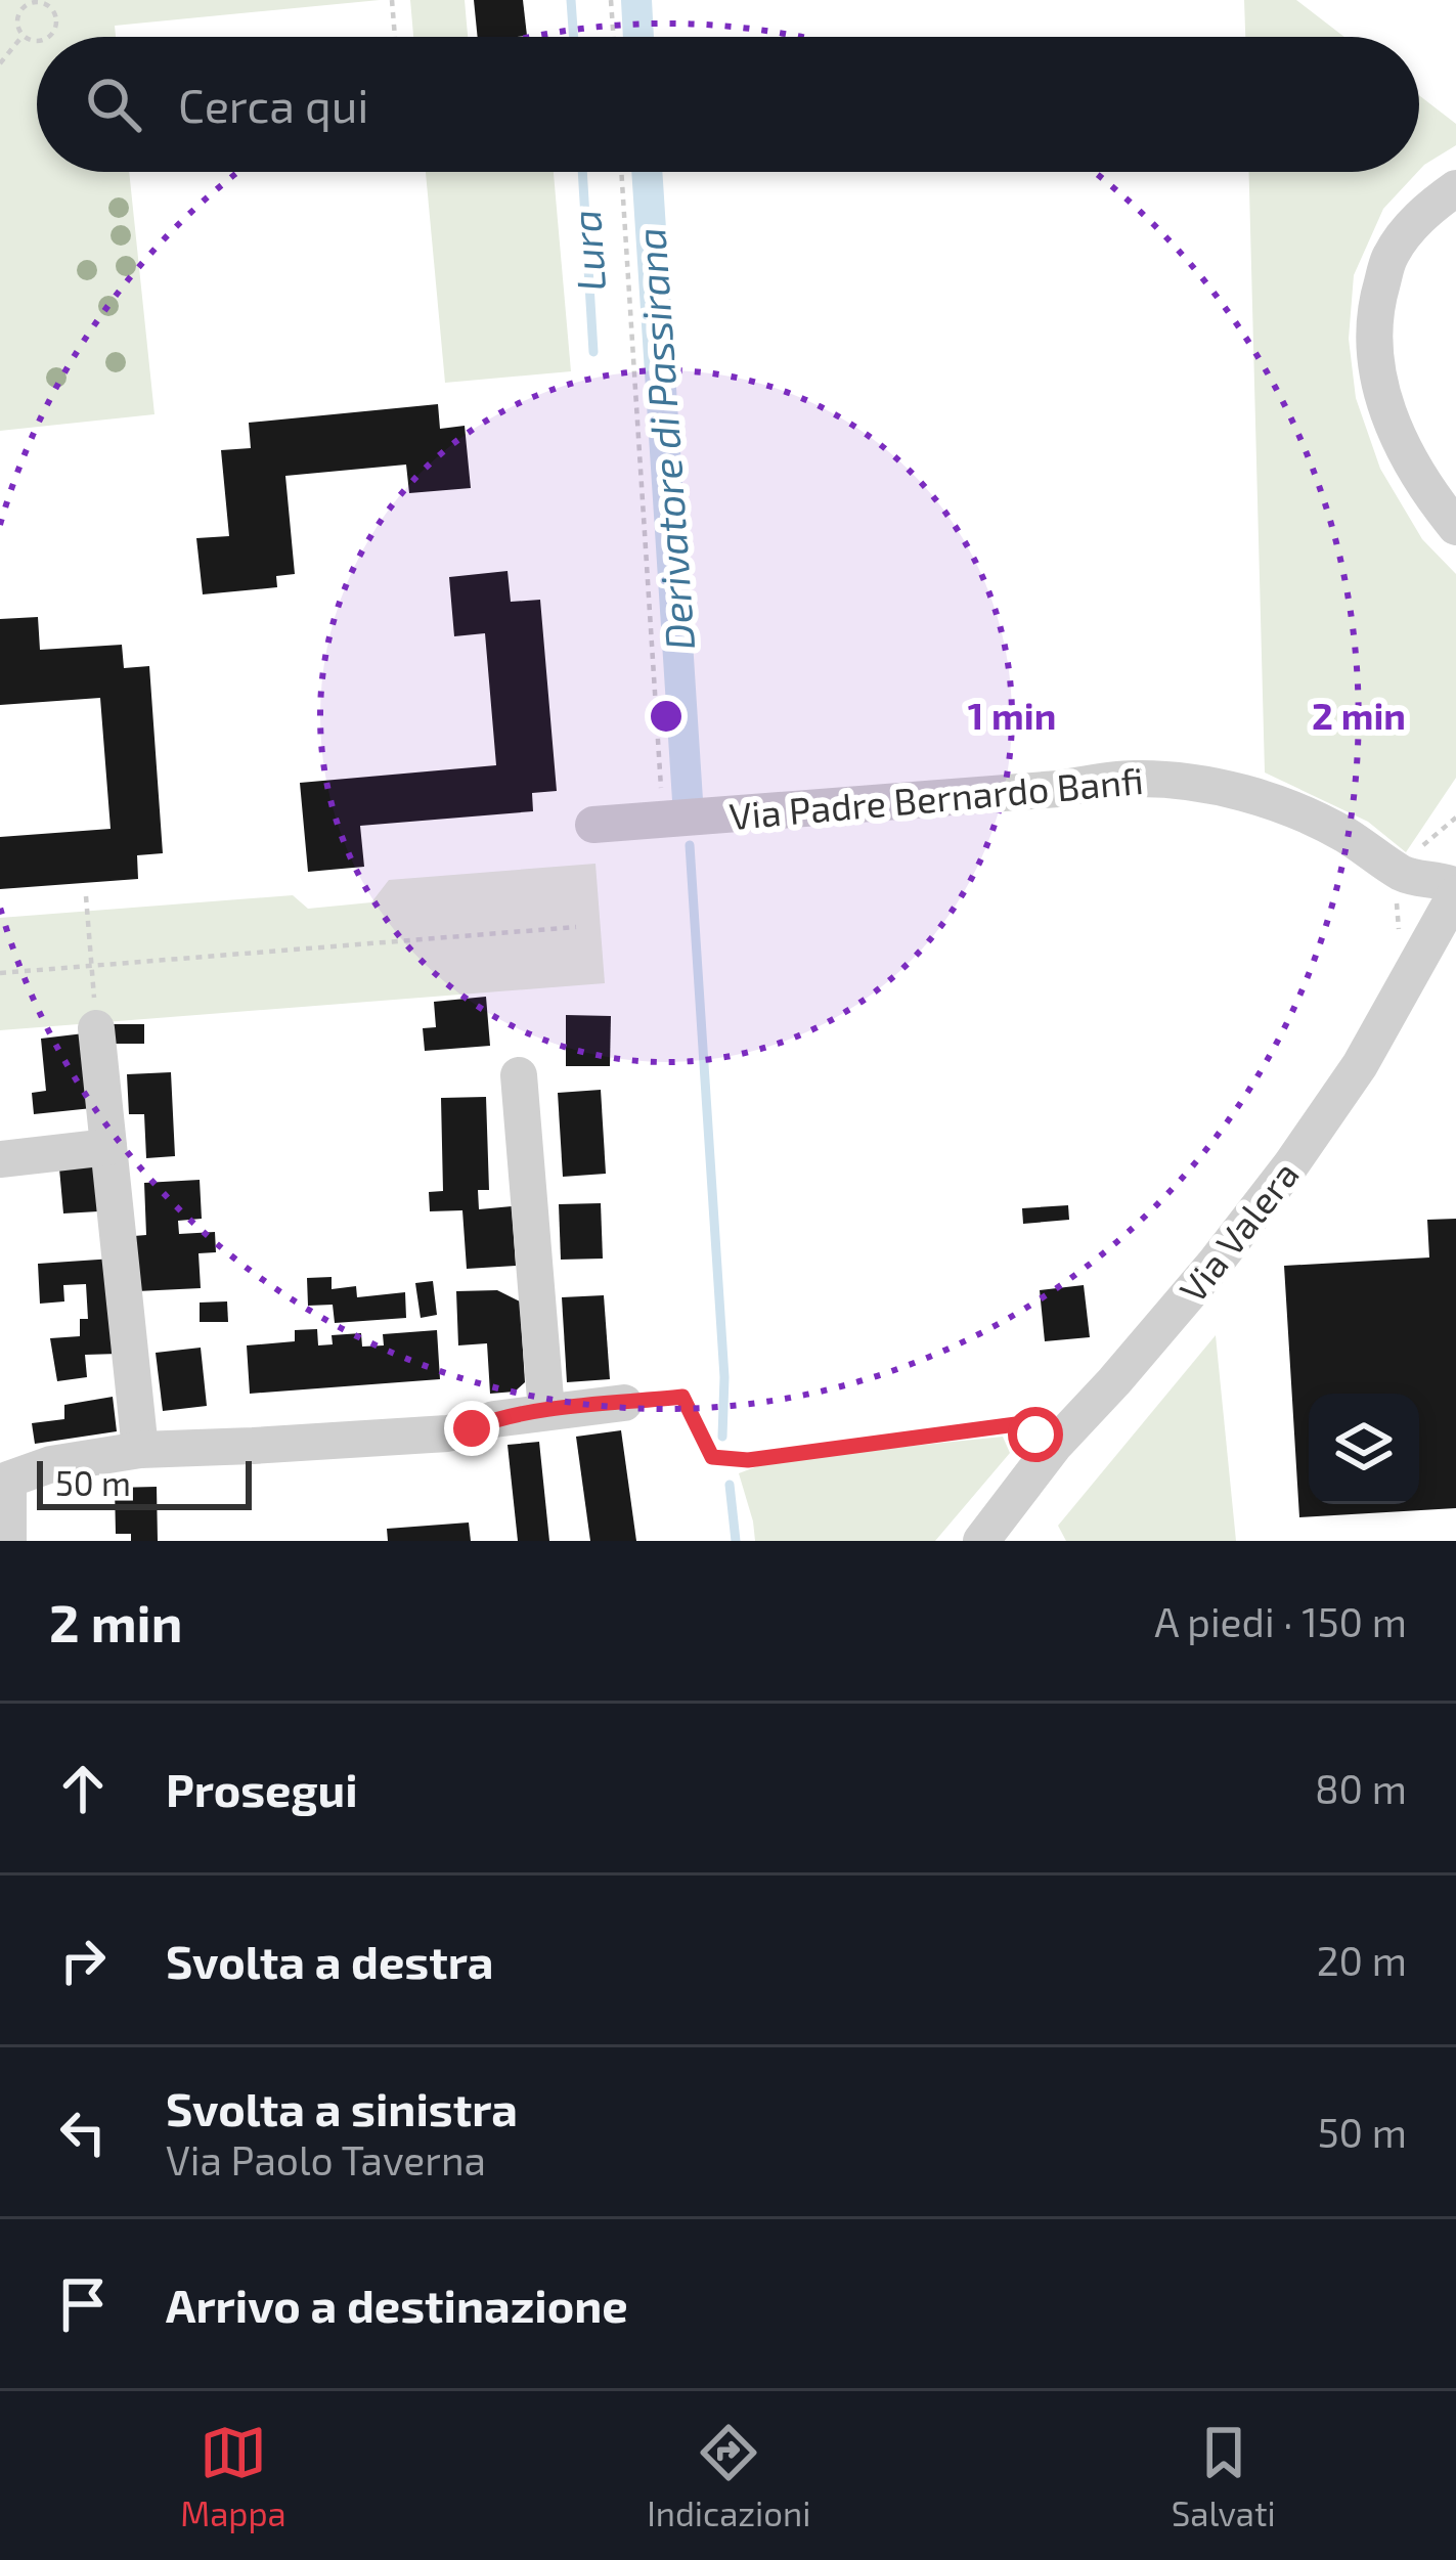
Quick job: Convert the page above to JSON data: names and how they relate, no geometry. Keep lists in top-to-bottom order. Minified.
{"streets":{"street":["Via Padre Bernardo Banfi","Via Valera"]},"crossings":[["Via Padre Bernardo Banfi","Via Valera"]],"water":["Lura","Derivatore di Passirana"],"scale_bar":"50 m","page":{"search":"Cerca qui","scale":"50 m","heading":["2 min","A piedi · 150 m"],"list":[["Prosegui","80 m"],["Svolta a destra","20 m"],["Svolta a sinistra","Via Paolo Taverna","50 m"],"Arrivo a destinazione"],"nav":["Mappa","Indicazioni","Salvati"]},"rings":["1 min","2 min"]}
